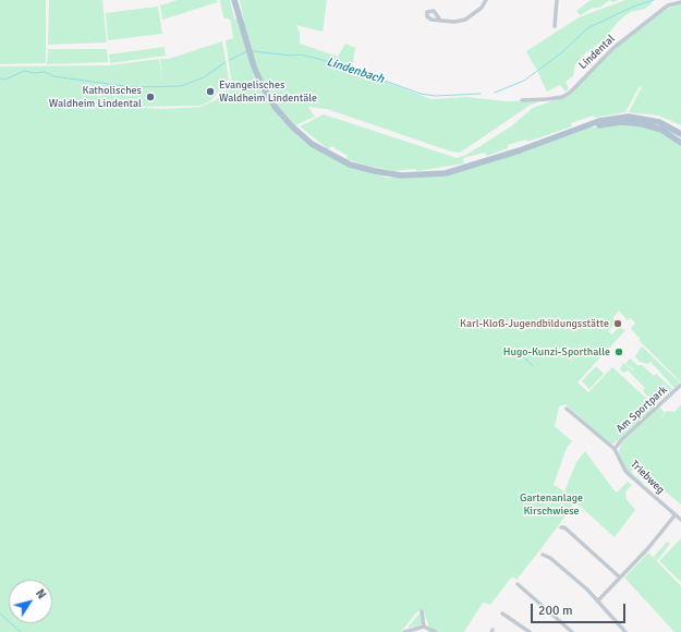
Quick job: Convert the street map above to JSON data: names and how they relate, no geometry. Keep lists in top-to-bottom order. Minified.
{"streets":{"street":["Lindental","Am Sportpark","Triebweg"]},"crossings":[["Am Sportpark","Triebweg"]],"water":["Lindenbach"],"parks":["Gartenanlage Kirschwiese"],"places":["Evangelisches Waldheim Lindentäle","Katholisches Waldheim Lindental","Karl-Kloß-Jugendbildungsstätte","Hugo-Kunzi-Sporthalle"],"scale_bar":"200 m","north":"top right"}
